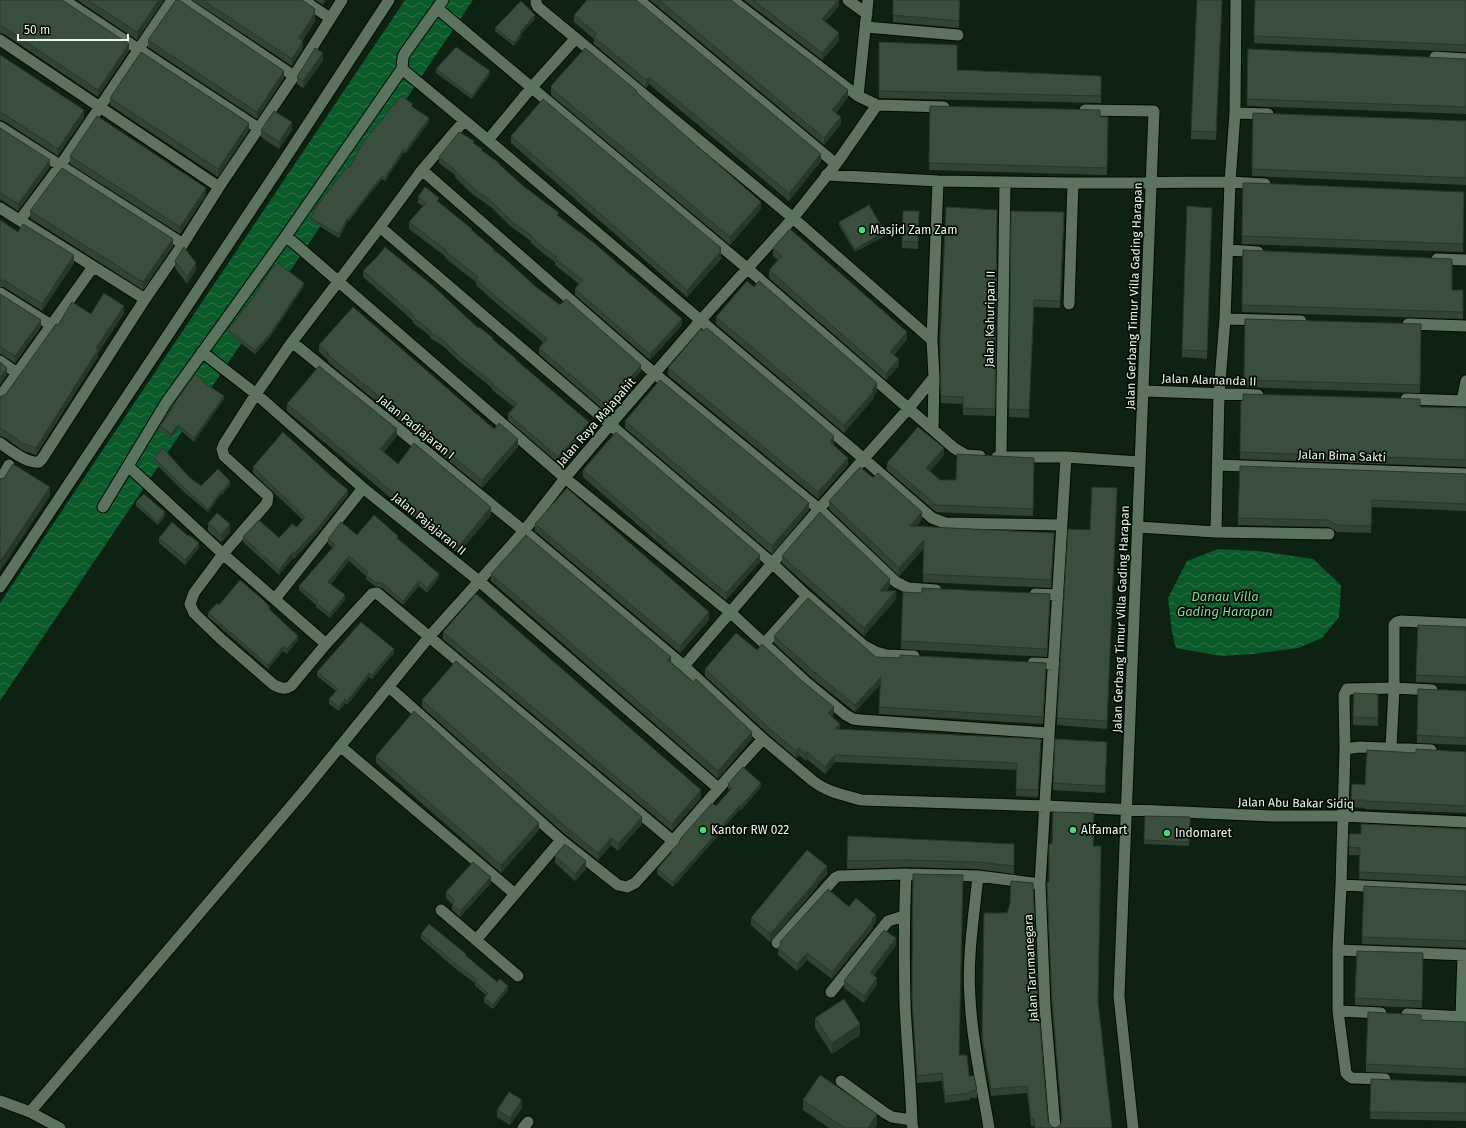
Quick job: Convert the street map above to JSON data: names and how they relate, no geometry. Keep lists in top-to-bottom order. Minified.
{"streets":{"street":["Jalan Gerbang Timur Villa Gading Harapan","Jalan Kahuripan II","Jalan Alamanda II","Jalan Raya Majapahit","Jalan Padjajaran I","Jalan Bima Sakti","Jalan Pajajaran II","Jalan Abu Bakar Sidiq","Jalan Tarumanegara"]},"crossings":[["Jalan Gerbang Timur Villa Gading Harapan","Jalan Alamanda II"],["Jalan Gerbang Timur Villa Gading Harapan","Jalan Abu Bakar Sidiq"],["Jalan Raya Majapahit","Jalan Padjajaran I"],["Jalan Raya Majapahit","Jalan Pajajaran II"],["Jalan Padjajaran I","Jalan Abu Bakar Sidiq"],["Jalan Abu Bakar Sidiq","Jalan Tarumanegara"]],"water":["Danau Villa Gading Harapan"],"places":["Masjid Zam Zam","Kantor RW 022","Alfamart","Indomaret"],"scale_bar":"50 m"}
